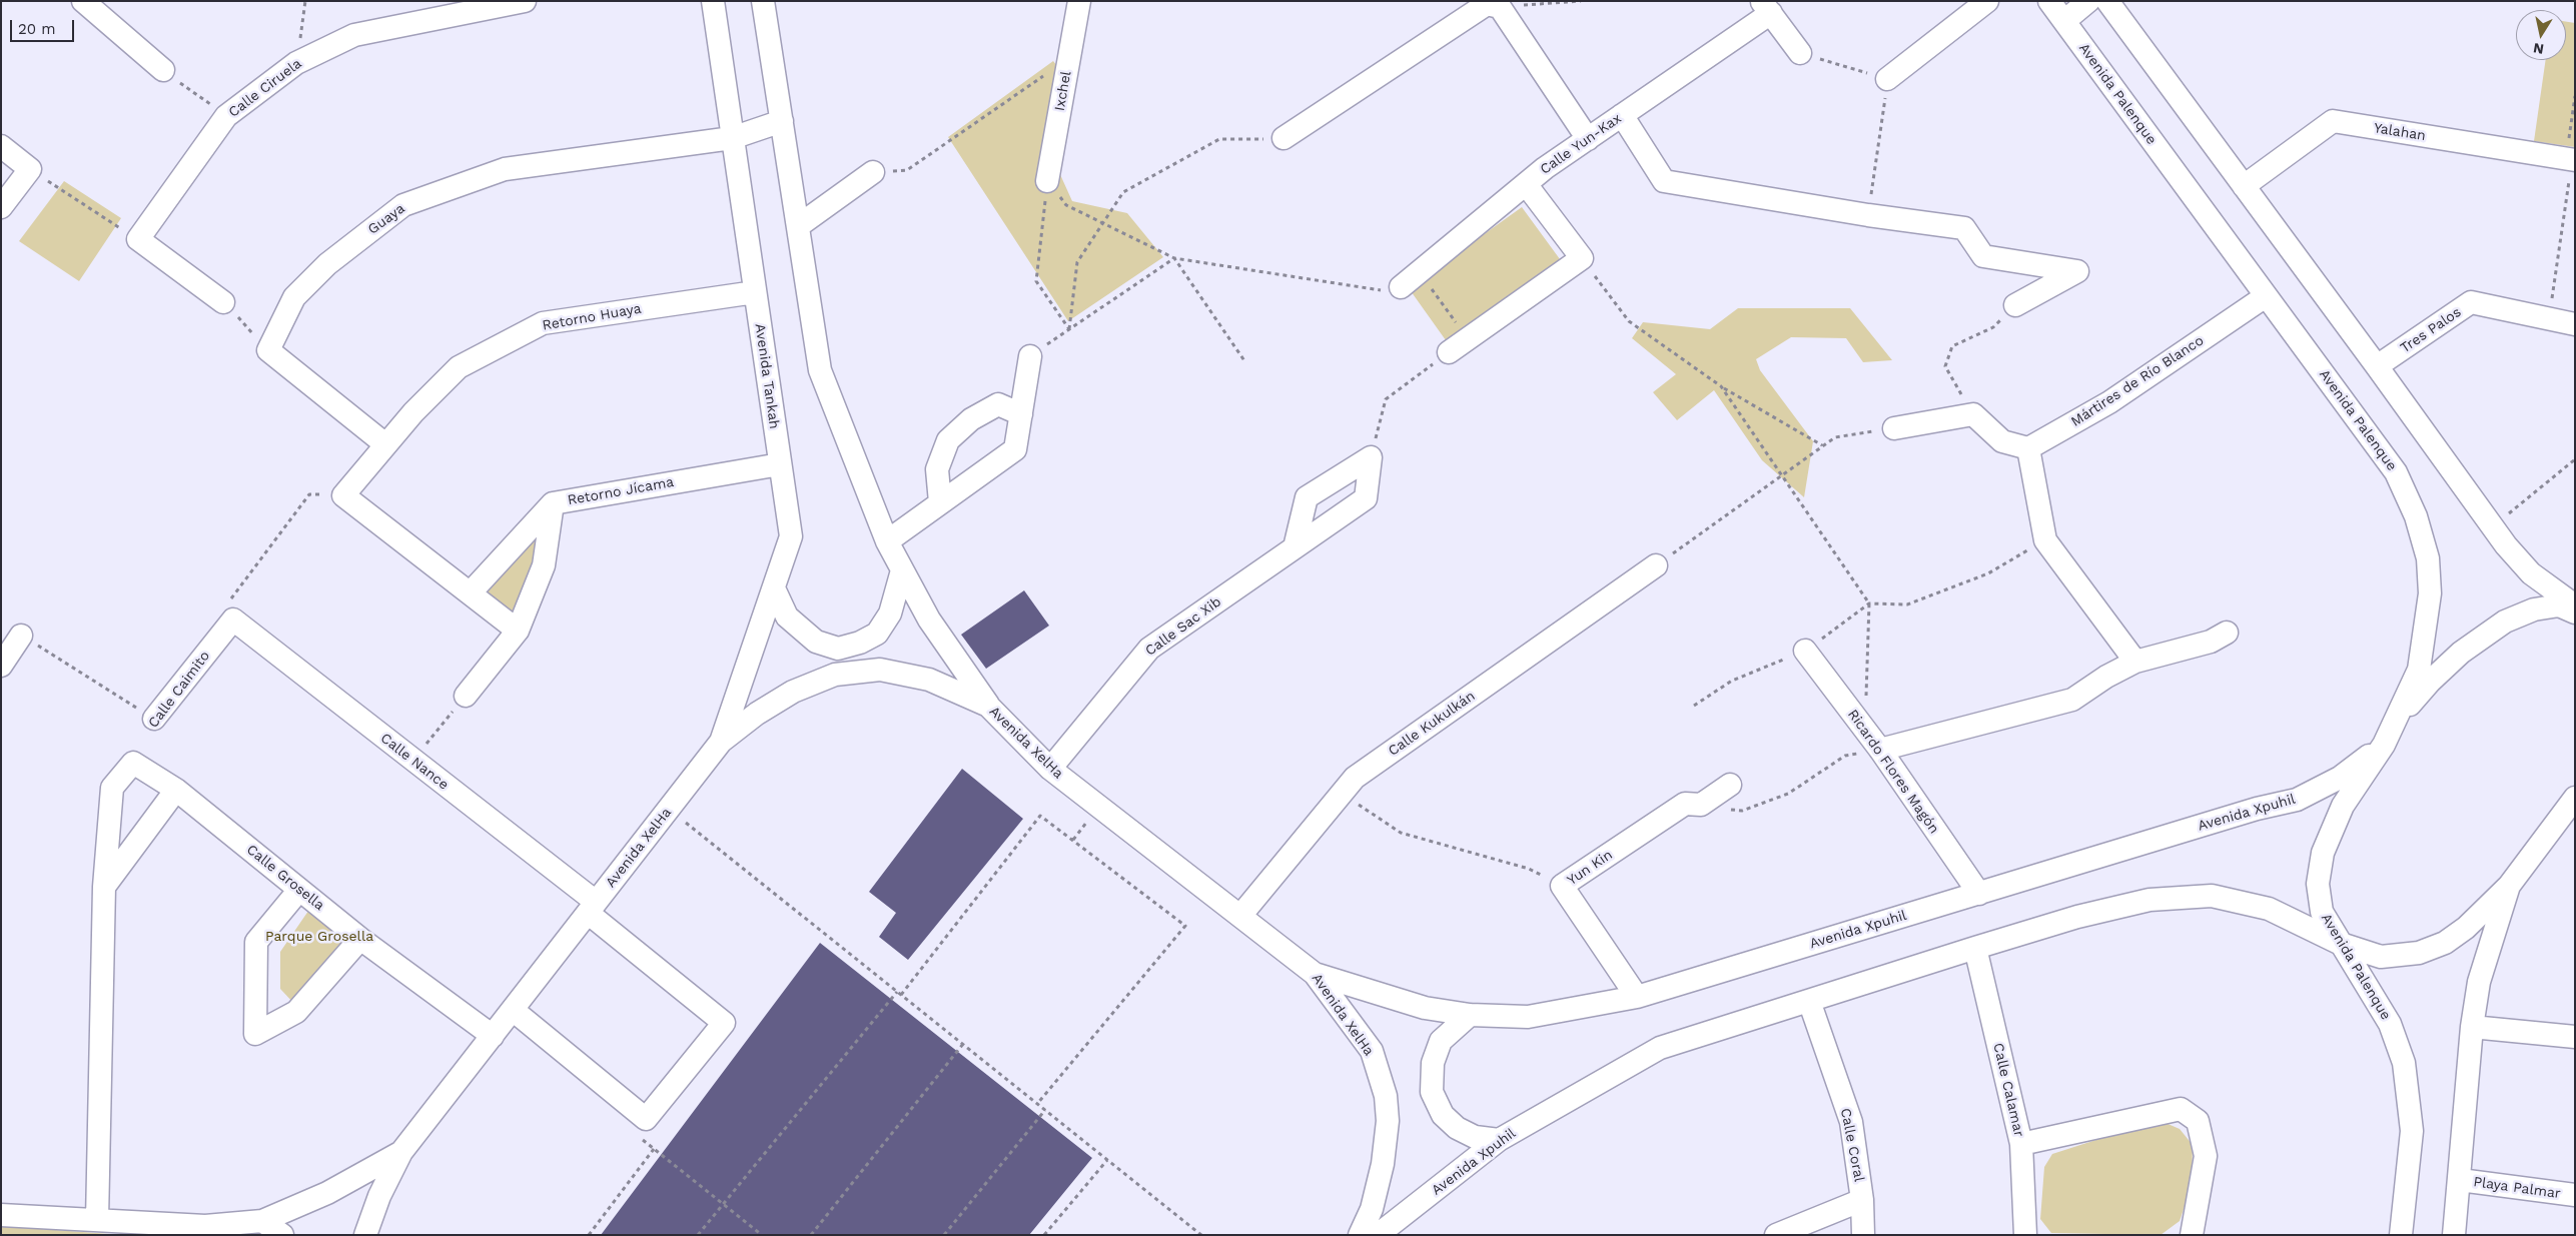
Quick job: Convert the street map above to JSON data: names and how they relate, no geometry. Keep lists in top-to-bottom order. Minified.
{"streets":{"street":["Calle Ciruela","Ixchel","Avenida Palenque","Yalahan","Calle Yun-Kax","Guaya","Retorno Huaya","Tres Palos","Avenida Tankah","Mártires de Río Blanco","Retorno Jícama","Calle Sac Xib","Calle Caimito","Calle Kukulkán","Avenida XelHa","Calle Nance","Ricardo Flores Magón","Avenida Xpuhil","Yun Kin","Calle Grosella","Calle Calamar","Calle Coral","Playa Palmar"]},"crossings":[["Avenida Palenque","Mártires de Río Blanco"],["Avenida Palenque","Avenida Xpuhil"],["Guaya","Avenida Tankah"],["Retorno Huaya","Avenida Tankah"],["Avenida Tankah","Retorno Jícama"],["Avenida Tankah","Avenida XelHa"],["Calle Sac Xib","Avenida XelHa"],["Calle Caimito","Calle Nance"],["Calle Kukulkán","Avenida XelHa"],["Avenida XelHa","Calle Nance"],["Avenida XelHa","Avenida Xpuhil"],["Avenida XelHa","Calle Grosella"],["Ricardo Flores Magón","Avenida Xpuhil"],["Avenida Xpuhil","Yun Kin"],["Avenida Xpuhil","Calle Calamar"],["Avenida Xpuhil","Calle Coral"]],"parks":["Parque Grosella"],"scale_bar":"20 m","north":"bottom"}
